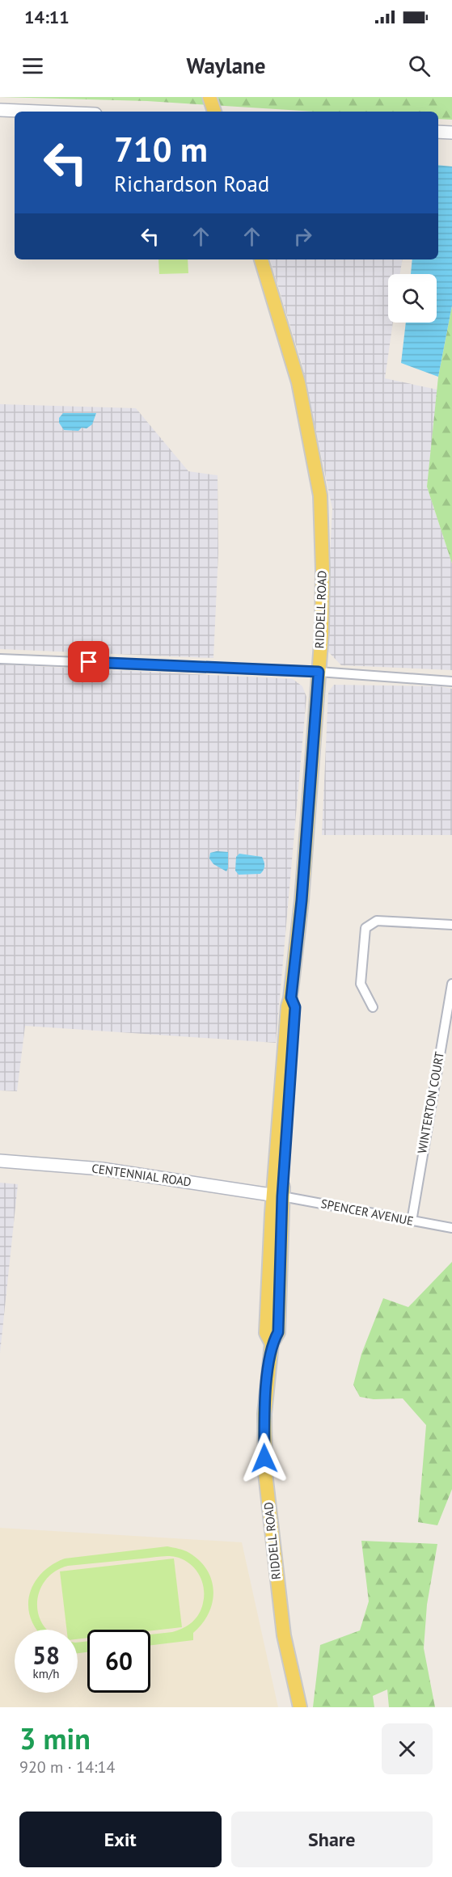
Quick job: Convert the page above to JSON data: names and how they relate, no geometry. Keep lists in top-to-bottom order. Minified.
{"streets":{"main road":["RIDDELL ROAD"],"street":["WINTERTON COURT","CENTENNIAL ROAD","SPENCER AVENUE"]},"crossings":[["RIDDELL ROAD","CENTENNIAL ROAD"],["RIDDELL ROAD","SPENCER AVENUE"],["WINTERTON COURT","SPENCER AVENUE"],["CENTENNIAL ROAD","SPENCER AVENUE"]],"page":{"status":"14:11","header":"Waylane","turn":["710 m","Richardson Road"],"speed":"58 km/h","limit":"60","heading":["3 min","920 m · 14:14"],"buttons":["Exit","Share"]}}
